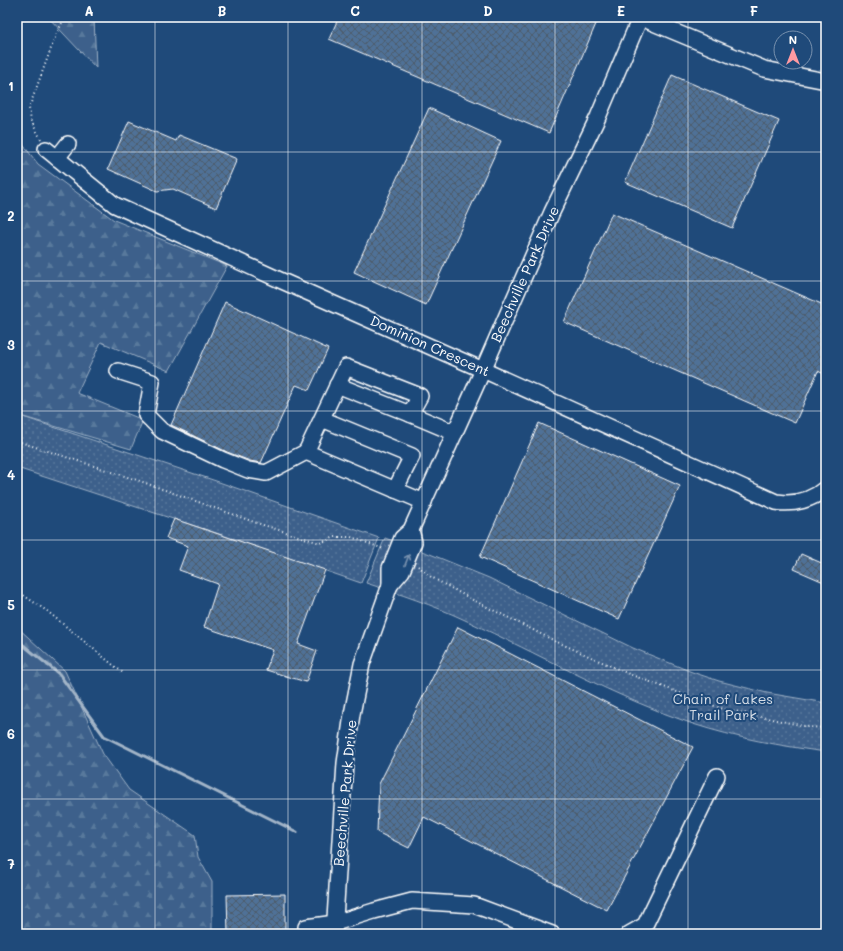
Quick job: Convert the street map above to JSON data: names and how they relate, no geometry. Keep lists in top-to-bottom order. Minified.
{"streets":{"street":["Beechville Park Drive","Dominion Crescent"]},"crossings":[["Beechville Park Drive","Dominion Crescent"]],"parks":["Chain of Lakes Trail Park"],"north":"top","grid":{"columns":["A","B","C","D","E","F"],"rows":["1","2","3","4","5","6","7"]}}
